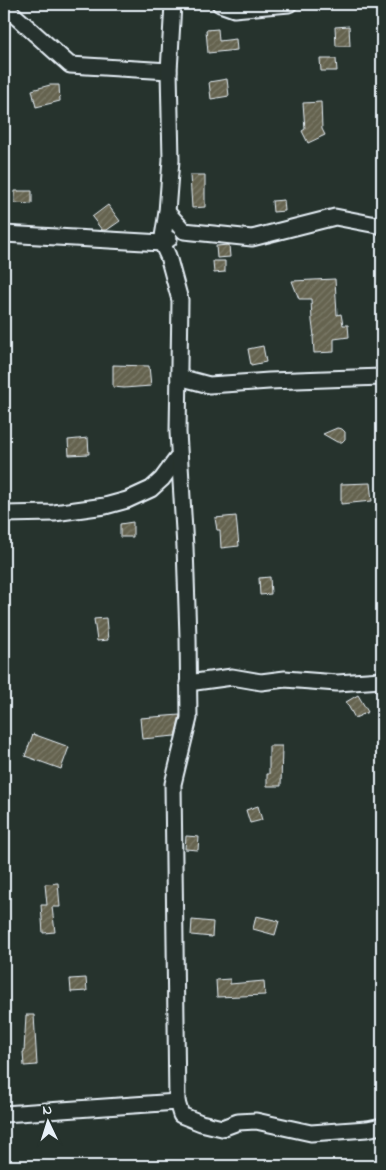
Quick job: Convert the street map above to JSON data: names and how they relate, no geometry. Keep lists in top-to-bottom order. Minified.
{"north":"top"}
